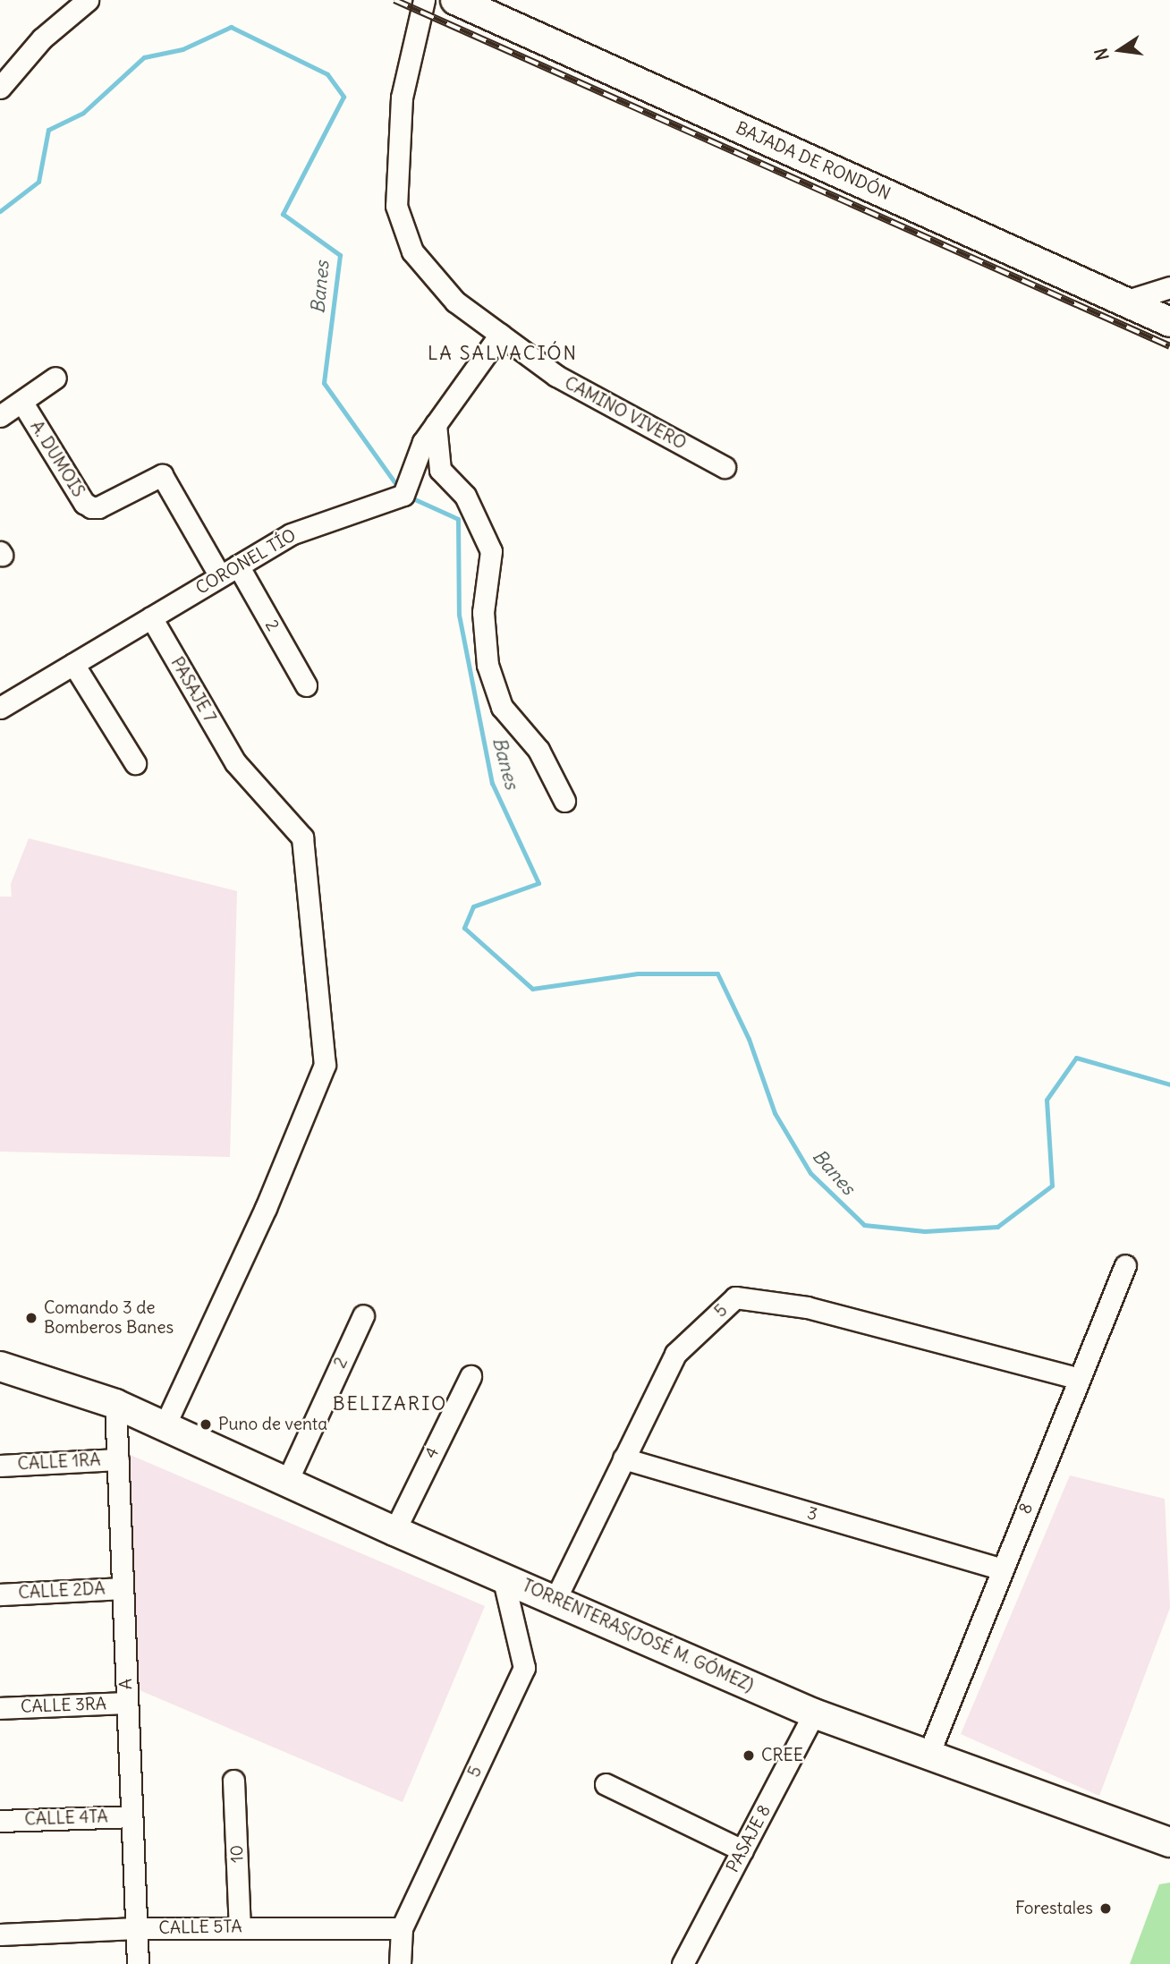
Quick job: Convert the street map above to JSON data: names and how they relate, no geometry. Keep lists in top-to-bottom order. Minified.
{"streets":{"street":["BAJADA DE RONDÓN","CAMINO VIVERO","A. DUMOIS","CORONEL TÍO","2","PASAJE 7","5","4","CALLE 1RA","8","3","CALLE 2DA","TORRENTERAS(JOSÉ M. GÓMEZ)","A","CALLE 3RA","CALLE 4TA","PASAJE 8","10","CALLE 5TA"]},"crossings":[["CAMINO VIVERO","CORONEL TÍO"],["A. DUMOIS","CORONEL TÍO"],["CORONEL TÍO","2"],["CORONEL TÍO","PASAJE 7"],["2","TORRENTERAS(JOSÉ M. GÓMEZ)"],["PASAJE 7","TORRENTERAS(JOSÉ M. GÓMEZ)"],["5","8"],["5","3"],["5","TORRENTERAS(JOSÉ M. GÓMEZ)"],["5","CALLE 5TA"],["4","TORRENTERAS(JOSÉ M. GÓMEZ)"],["CALLE 1RA","A"],["8","3"],["8","TORRENTERAS(JOSÉ M. GÓMEZ)"],["CALLE 2DA","A"],["TORRENTERAS(JOSÉ M. GÓMEZ)","A"],["TORRENTERAS(JOSÉ M. GÓMEZ)","PASAJE 8"],["A","CALLE 3RA"],["A","CALLE 4TA"],["A","CALLE 5TA"],["10","CALLE 5TA"]],"districts":["LA SALVACIÓN","BELIZARIO"],"water":["Banes"],"places":["Comando 3 de Bomberos Banes","Puno de venta","CREE","Forestales"],"north":"left"}
